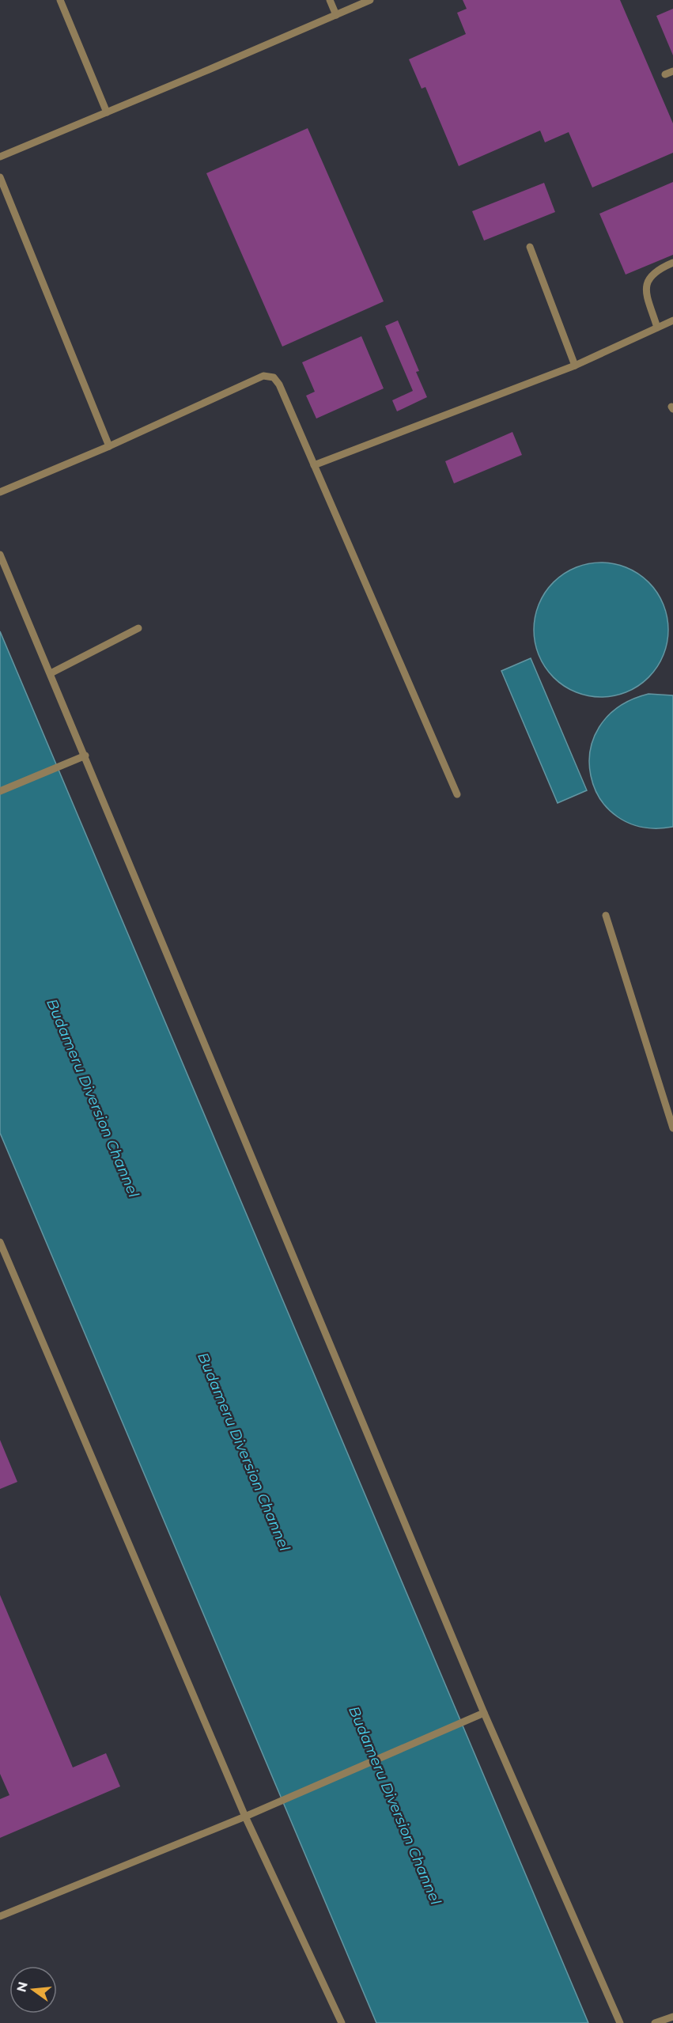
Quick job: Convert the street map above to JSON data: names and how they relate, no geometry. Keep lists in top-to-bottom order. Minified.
{"water":["Budameru Diversion Channel"],"north":"left"}
